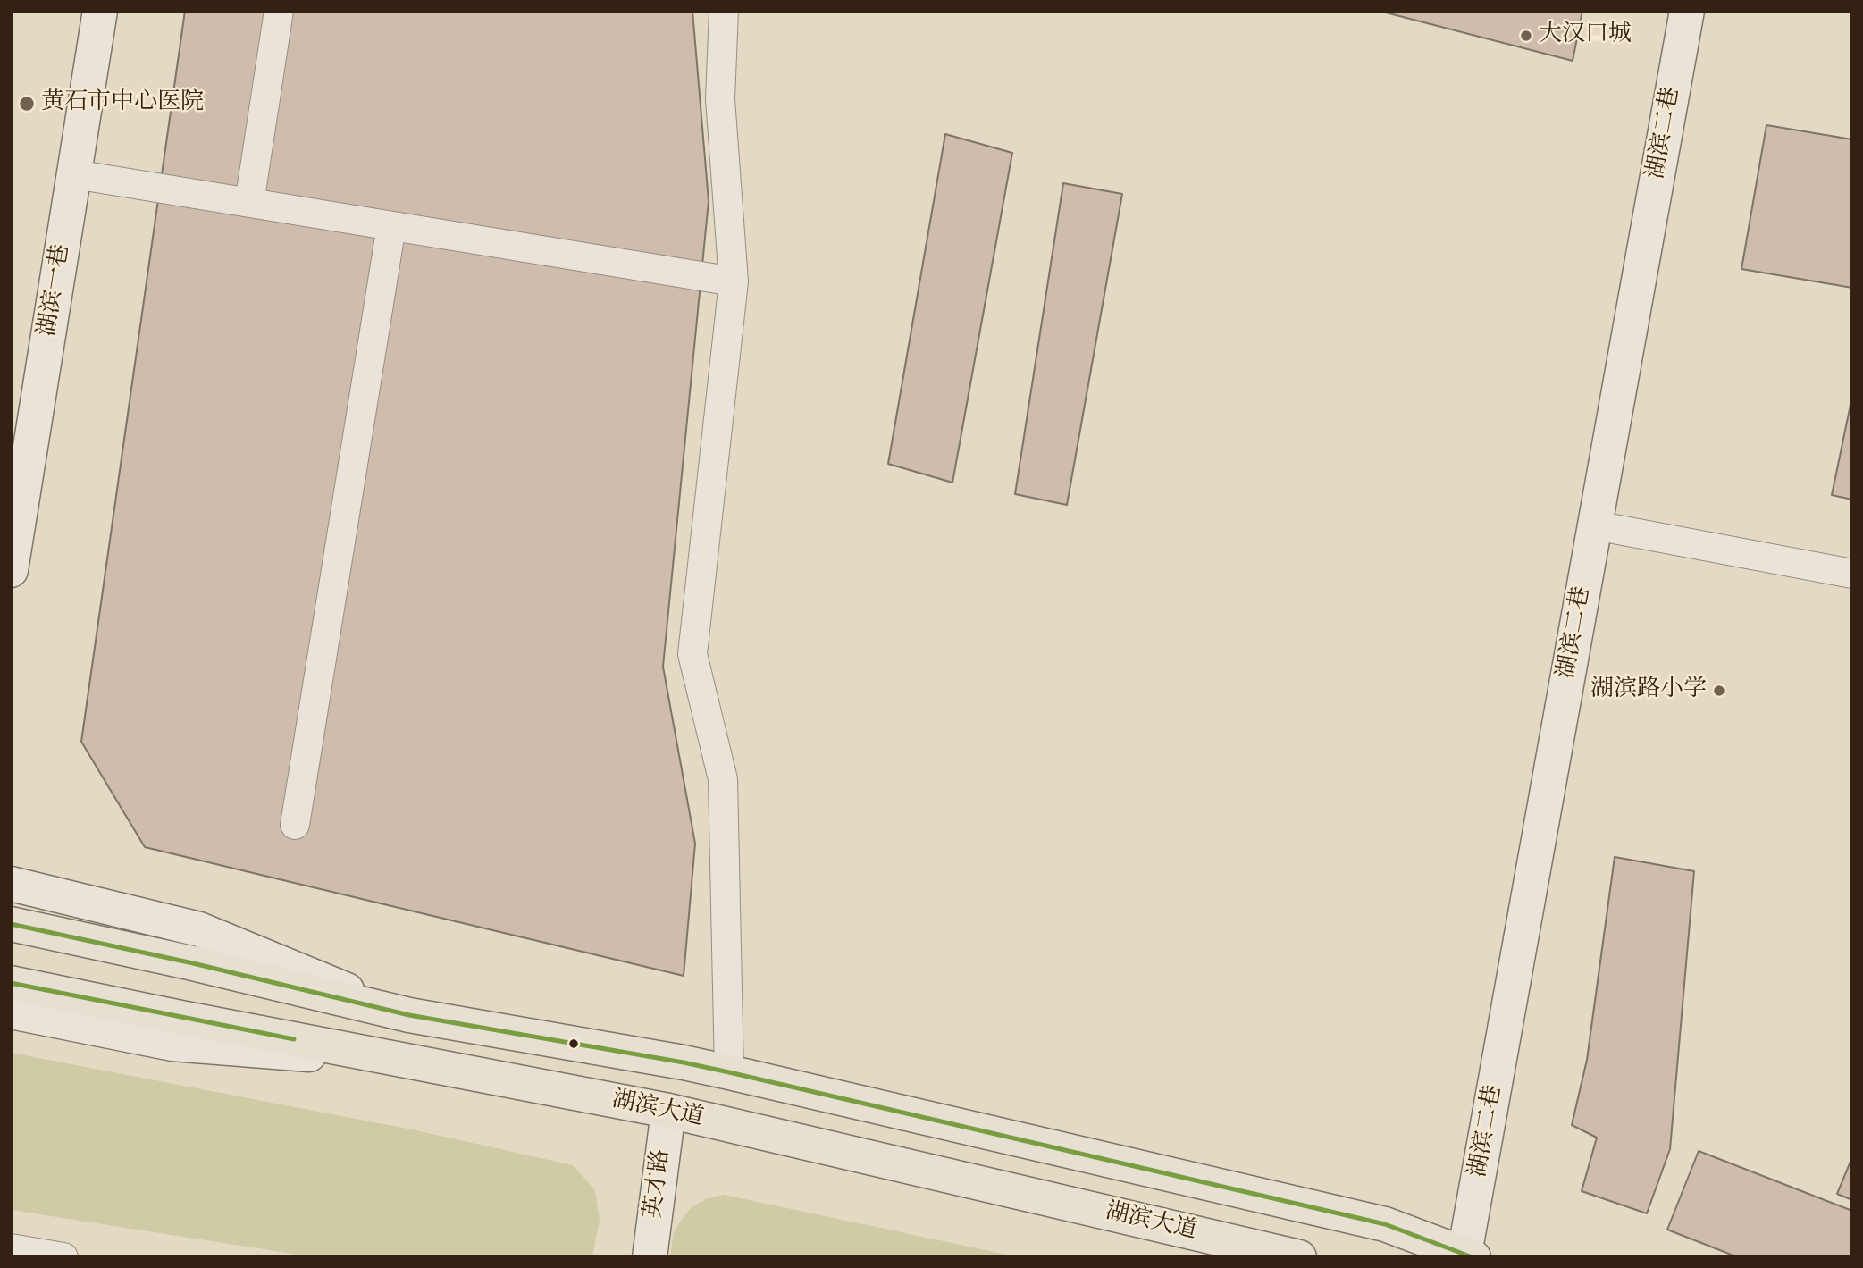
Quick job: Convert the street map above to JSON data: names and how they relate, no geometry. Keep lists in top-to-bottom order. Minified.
{"streets":{"main road":["湖滨大道"],"street":["湖滨二巷","湖滨一巷","英才路"]},"crossings":[["湖滨大道","英才路"]],"places":["大汉口城","黄石市中心医院","湖滨路小学"]}
